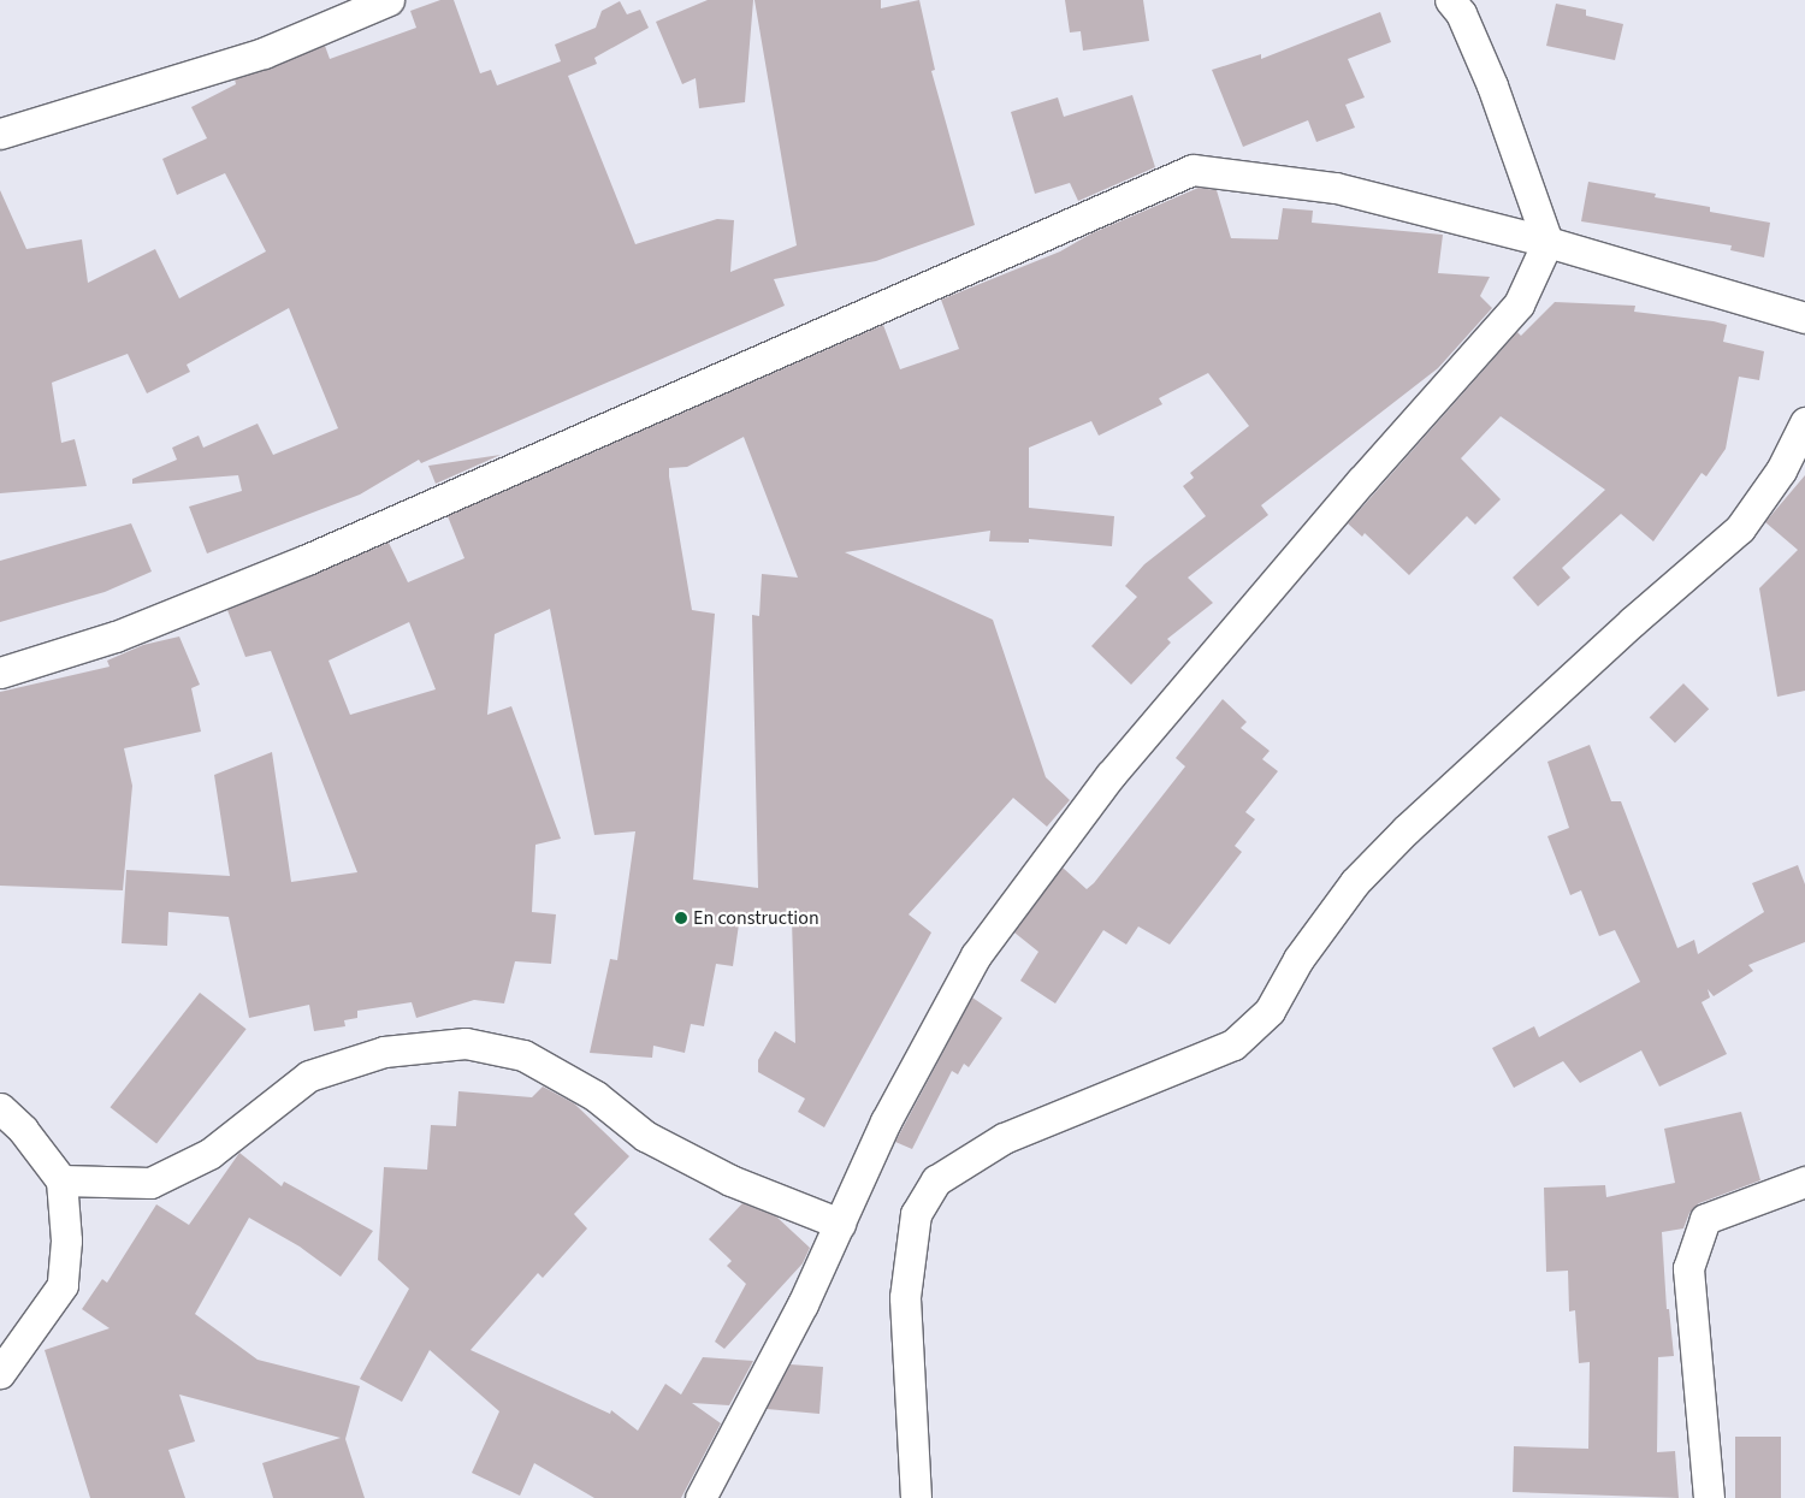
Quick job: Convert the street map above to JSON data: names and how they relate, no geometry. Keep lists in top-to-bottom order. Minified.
{"places":["En construction"]}
